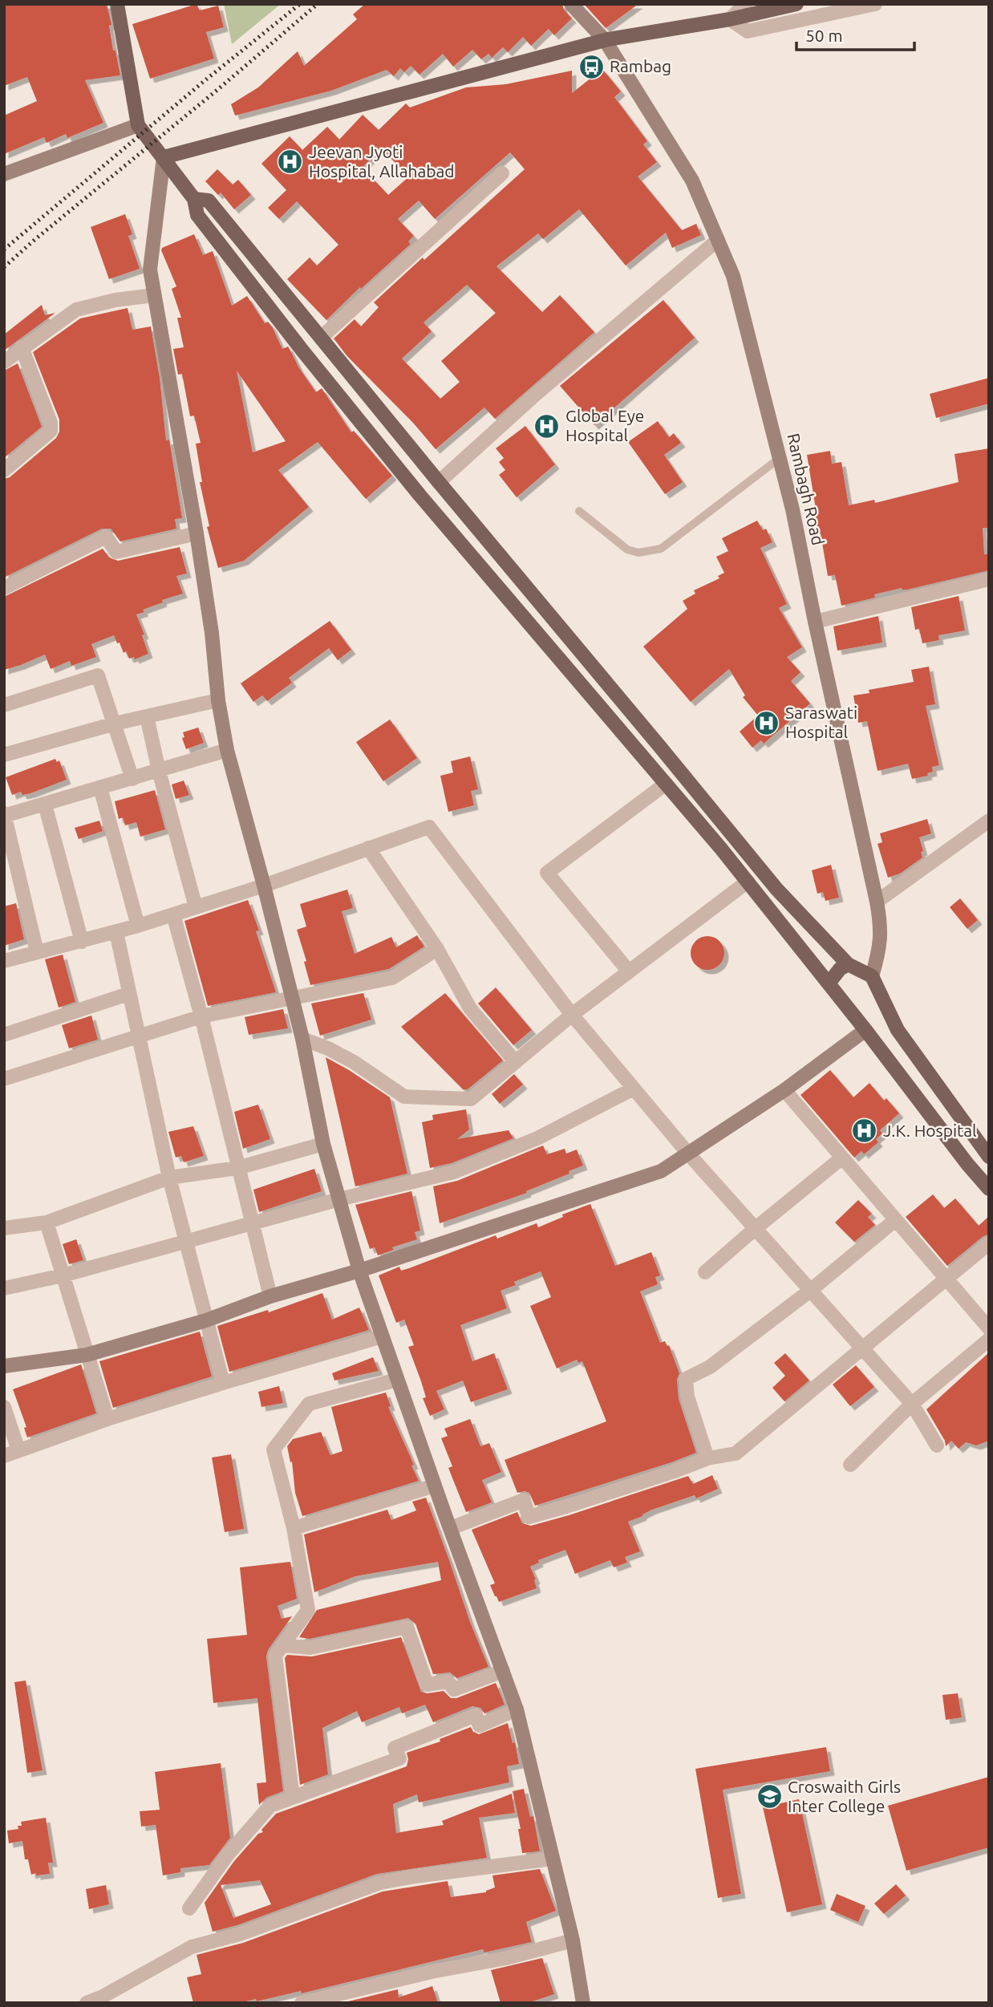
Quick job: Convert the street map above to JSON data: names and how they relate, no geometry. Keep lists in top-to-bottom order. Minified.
{"streets":{"street":["Rambagh Road"]},"places":{"bus stop":["Rambag"],"hospital":["Jeevan Jyoti Hospital, Allahabad","Global Eye Hospital","Saraswati Hospital","J.K. Hospital"],"school or university":["Croswaith Girls Inter College"]},"scale_bar":"50 m"}
